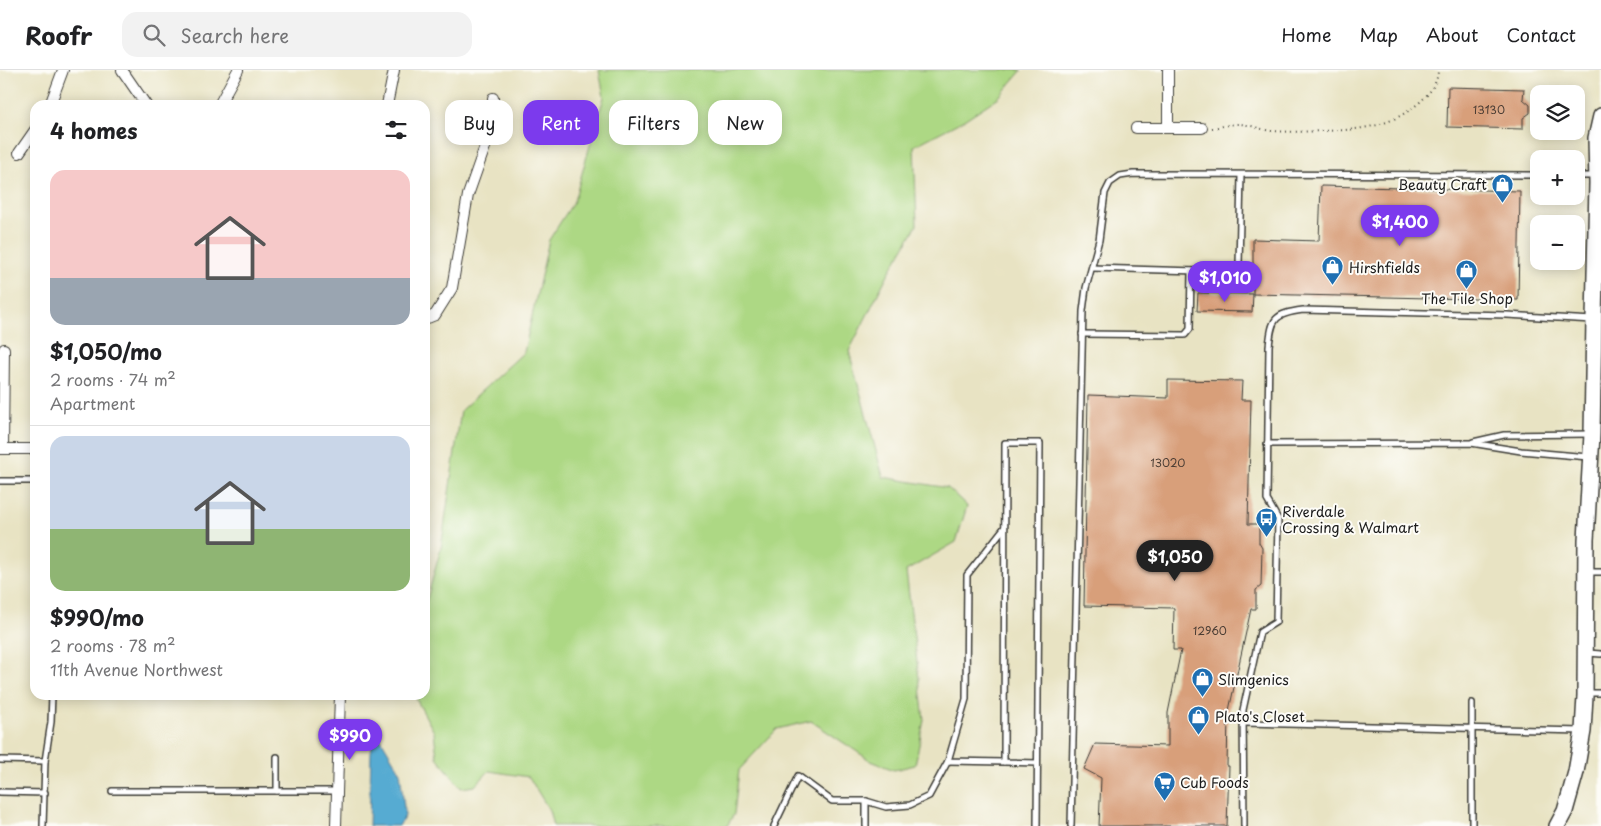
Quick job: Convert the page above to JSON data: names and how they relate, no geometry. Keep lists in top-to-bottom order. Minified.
{"places":{"shop":["Beauty Craft","Hirshfields","The Tile Shop","Slimgenics","Plato's Closet"],"bus stop":["Riverdale Crossing & Walmart"],"supermarket":["Cub Foods"]},"house_numbers":["13130","13020","12960"],"page":{"header":"Roofr","search":"Search here","nav":["Home","Map","About","Contact"],"map_buttons":["+","−"],"chip":["Buy","Rent","Filters","New"],"heading":"4 homes","list":[{"name":"$1,050/mo","note":"2 rooms · 74 m² · Apartment"},{"name":"$990/mo","note":"2 rooms · 78 m² · 11th Avenue Northwest"}],"price":["$1,400","$1,010","$1,050","$990"]}}
